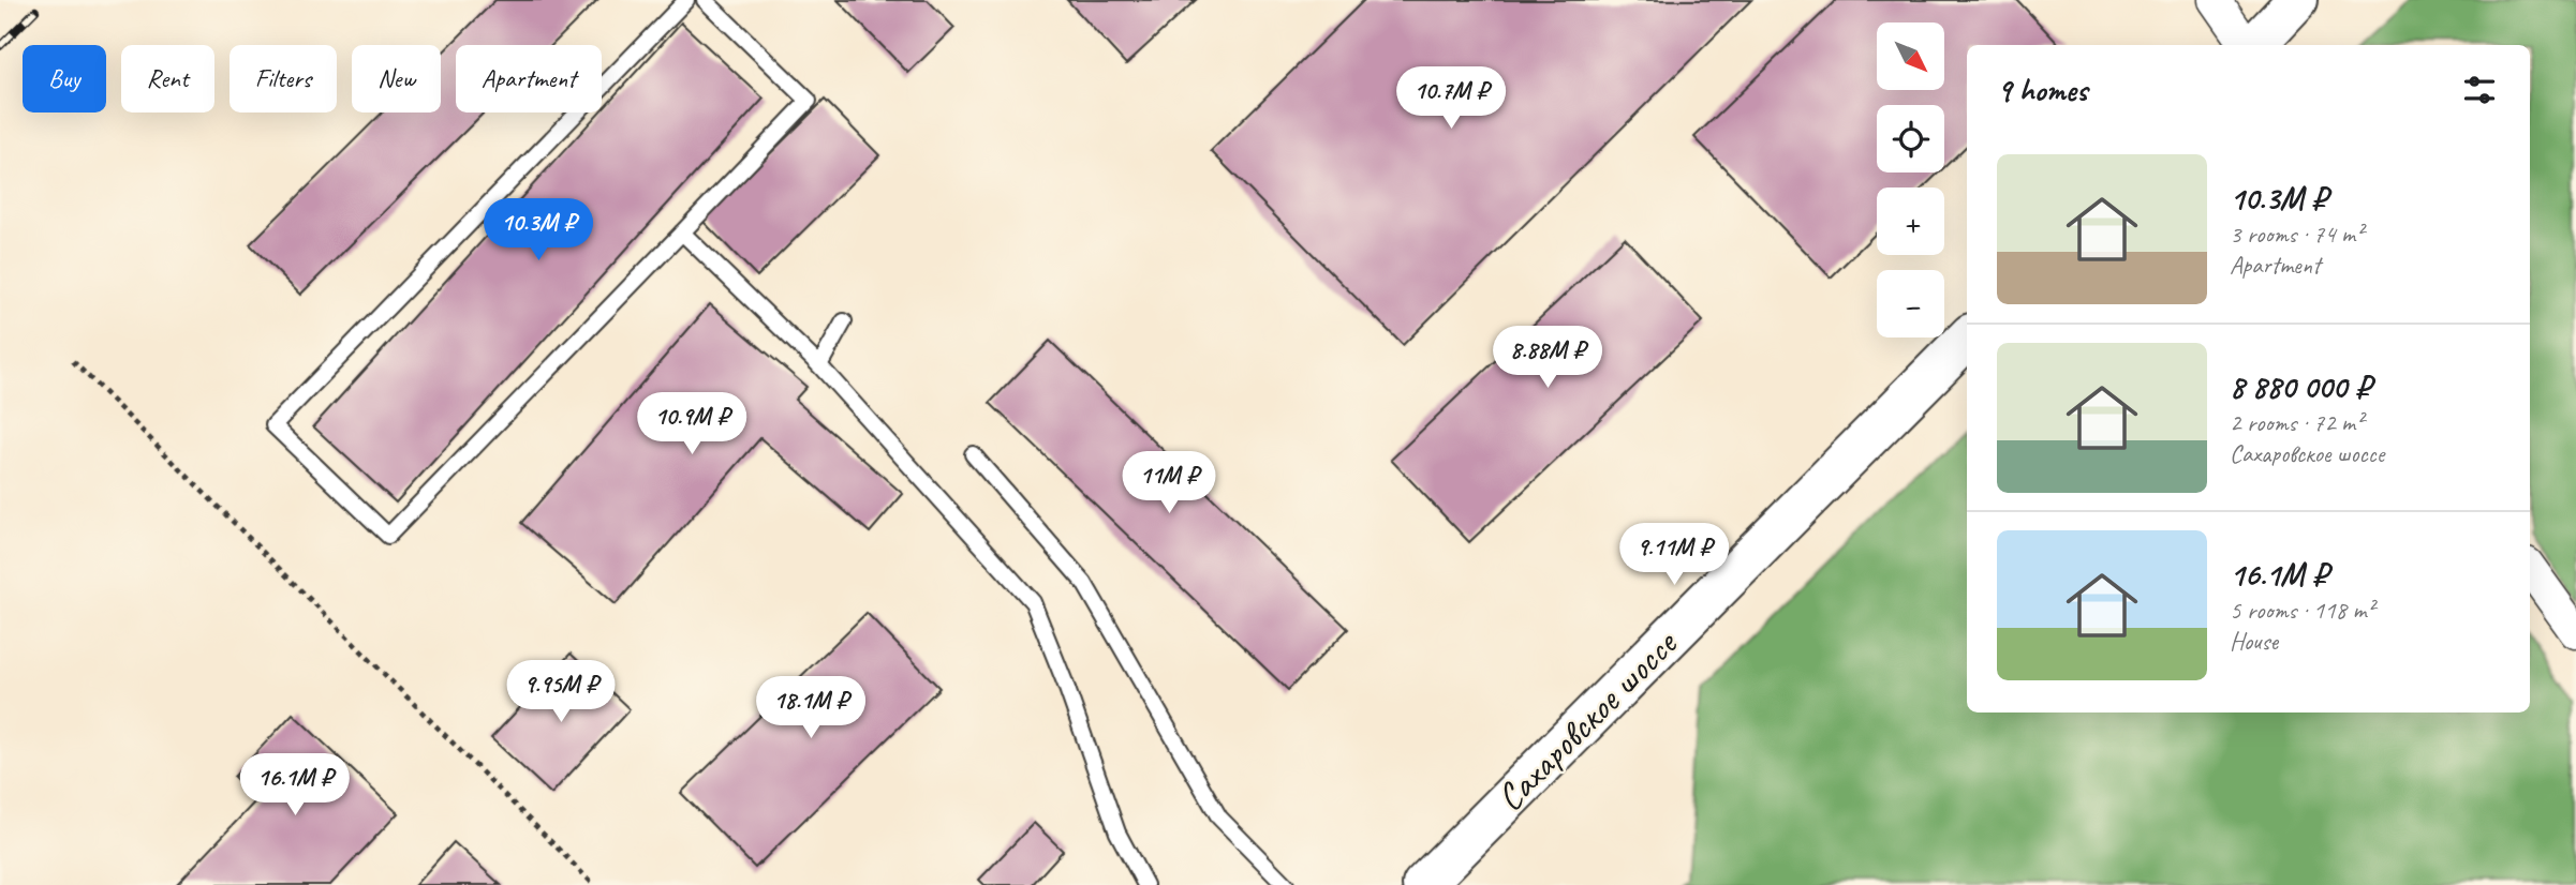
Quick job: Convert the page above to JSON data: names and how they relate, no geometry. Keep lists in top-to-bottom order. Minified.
{"streets":{"main road":["Сахаровское шоссе"]},"north":"bottom right","page":{"map_buttons":["+","−"],"chip":["Buy","Rent","Filters","New","Apartment"],"heading":"9 homes","price":["10.7M ₽","10.3M ₽","8.88M ₽","10.9M ₽","11M ₽","9.11M ₽","9.95M ₽","18.1M ₽","16.1M ₽"],"list":[{"name":"10.3M ₽","note":"3 rooms · 74 m² · Apartment"},{"name":"8 880 000 ₽","note":"2 rooms · 72 m² · Сахаровское шоссе"},{"name":"16.1M ₽","note":"5 rooms · 118 m² · House"}]}}
